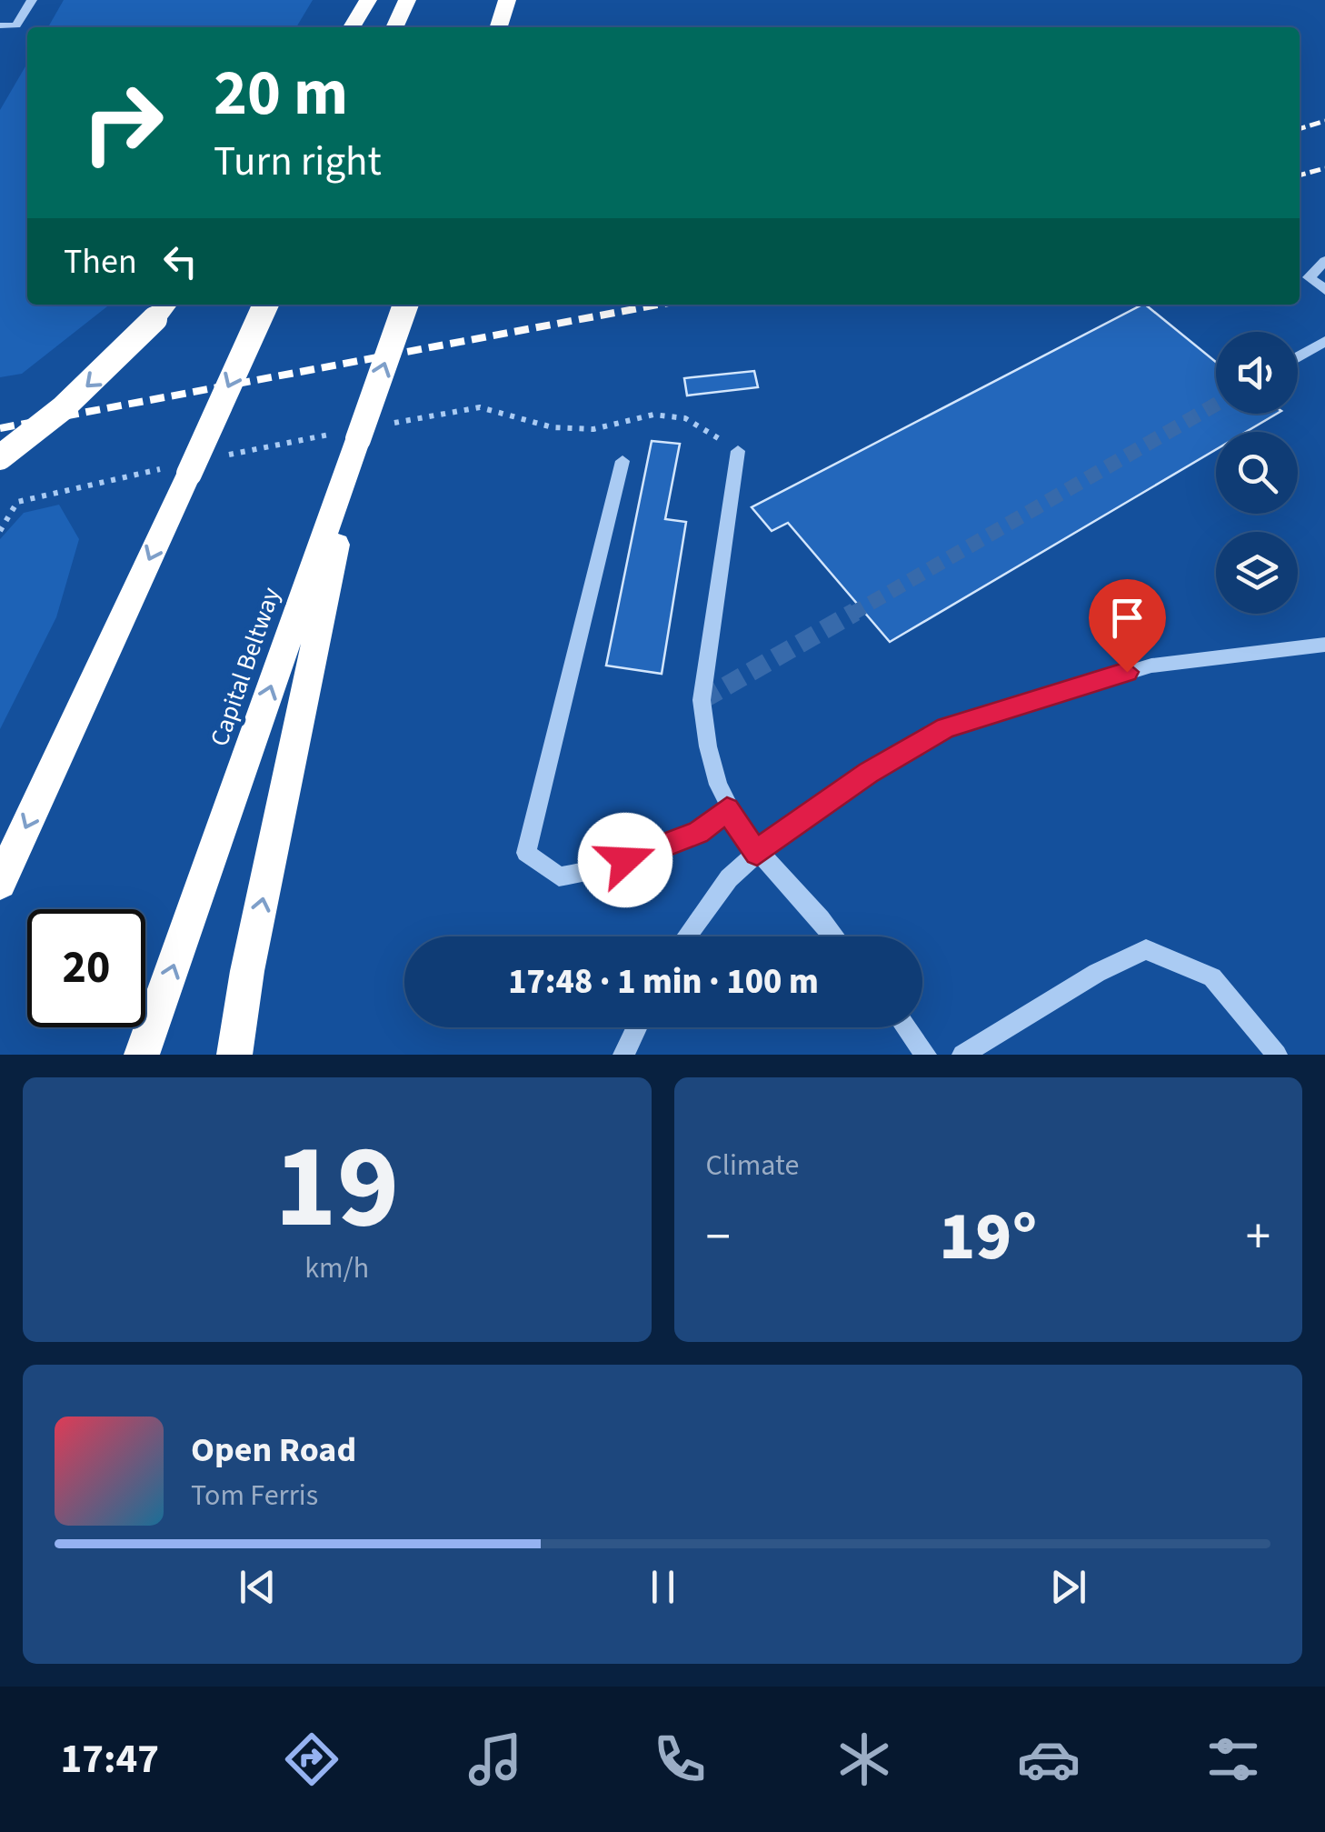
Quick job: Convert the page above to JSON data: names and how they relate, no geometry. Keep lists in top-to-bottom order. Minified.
{"streets":{"highway":["Capital Beltway"]},"page":{"turn":["20 m","Turn right"],"then":"Then","limit":"20","trip":"17:48 · 1 min · 100 m","tile":[["19","km/h"],"Climate"],"heat":["−","19°","+"],"song":["Open Road","Tom Ferris"],"tabs":"17:47"}}
